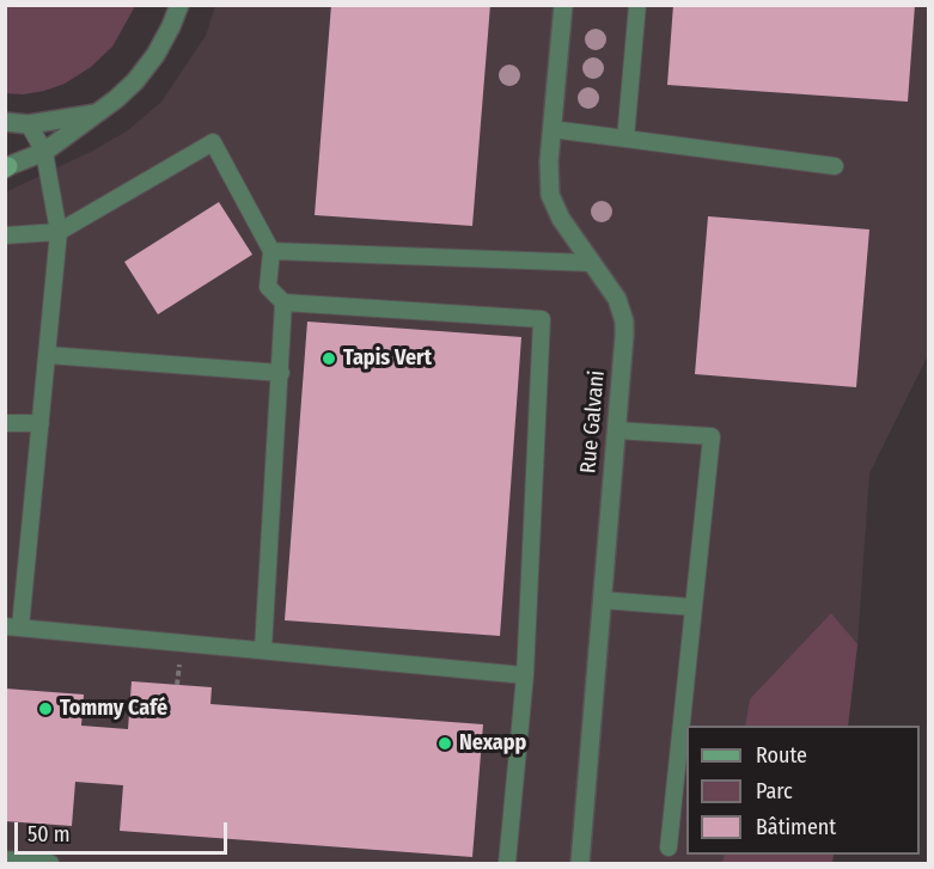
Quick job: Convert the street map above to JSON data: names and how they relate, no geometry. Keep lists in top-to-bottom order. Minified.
{"streets":{"street":["Rue Galvani"]},"places":["Tapis Vert","Tommy Café","Nexapp"],"legend":["Route","Parc","Bâtiment"],"scale_bar":"50 m"}
